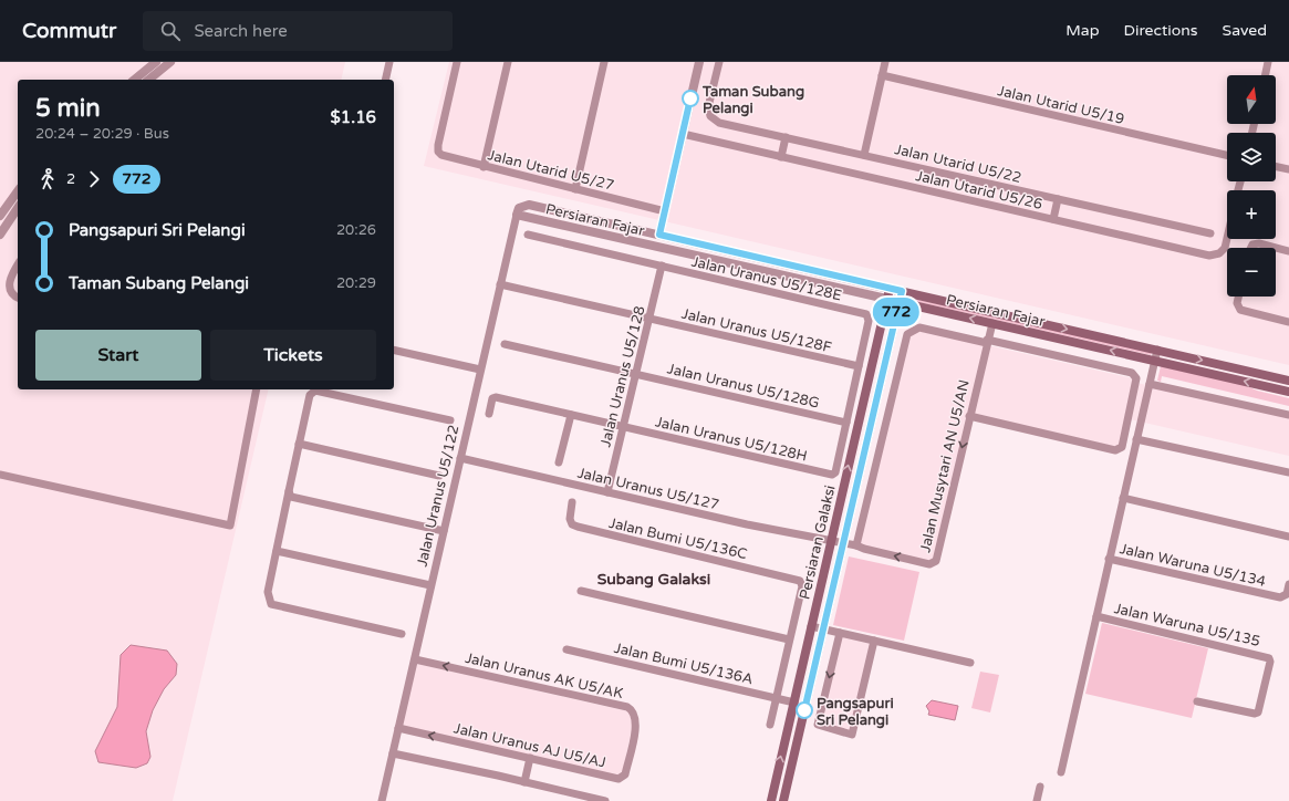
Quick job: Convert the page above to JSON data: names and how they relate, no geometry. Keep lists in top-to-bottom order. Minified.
{"streets":{"main road":["Persiaran Fajar","Persiaran Galaksi"],"street":["Jalan Utarid U5/19","Jalan Utarid U5/22","Jalan Utarid U5/27","Jalan Utarid U5/26","Jalan Uranus U5/128E","Jalan Uranus U5/128F","Jalan Uranus U5/128","Jalan Uranus U5/128G","Jalan Uranus U5/128H","Jalan Musytari AN U5/AN","Jalan Uranus U5/127","Jalan Uranus U5/122","Jalan Bumi U5/136C","Jalan Waruna U5/134","Jalan Waruna U5/135","Jalan Bumi U5/136A","Jalan Uranus AK U5/AK","Jalan Uranus AJ U5/AJ"]},"crossings":[["Persiaran Fajar","Jalan Musytari AN U5/AN"],["Persiaran Fajar","Jalan Uranus U5/122"],["Persiaran Fajar","Persiaran Galaksi"],["Jalan Uranus U5/128E","Jalan Uranus U5/128F"],["Jalan Uranus U5/128E","Jalan Uranus U5/128"],["Jalan Uranus U5/128F","Jalan Uranus U5/128"],["Jalan Uranus U5/128F","Jalan Uranus U5/122"],["Jalan Uranus U5/128","Jalan Uranus U5/128G"],["Jalan Uranus U5/128","Jalan Uranus U5/128H"],["Jalan Uranus U5/128","Jalan Uranus U5/127"],["Jalan Uranus U5/128G","Jalan Uranus U5/128H"],["Jalan Musytari AN U5/AN","Jalan Uranus U5/127"],["Jalan Uranus U5/127","Jalan Uranus U5/122"],["Jalan Uranus U5/127","Persiaran Galaksi"],["Jalan Uranus U5/122","Jalan Uranus AK U5/AK"],["Jalan Uranus U5/122","Jalan Uranus AJ U5/AJ"],["Persiaran Galaksi","Jalan Bumi U5/136A"],["Jalan Uranus AK U5/AK","Jalan Uranus AJ U5/AJ"]],"one_way":["Jalan Uranus AK U5/AK"],"districts":["Subang Galaksi"],"places":["Taman Subang Pelangi","Pangsapuri Sri Pelangi"],"lines":["bus line 772"],"north":"top","page":{"header":"Commutr","search":"Search here","nav":["Map","Directions","Saved"],"on_map":"772","map_buttons":["+","−"],"heading":["5 min","20:24 – 20:29 · Bus","$1.16"],"legs":["2","772"],"list":[{"name":"Pangsapuri Sri Pelangi","value":"20:26"},{"name":"Taman Subang Pelangi","value":"20:29"}],"buttons":["Start","Tickets"]}}
